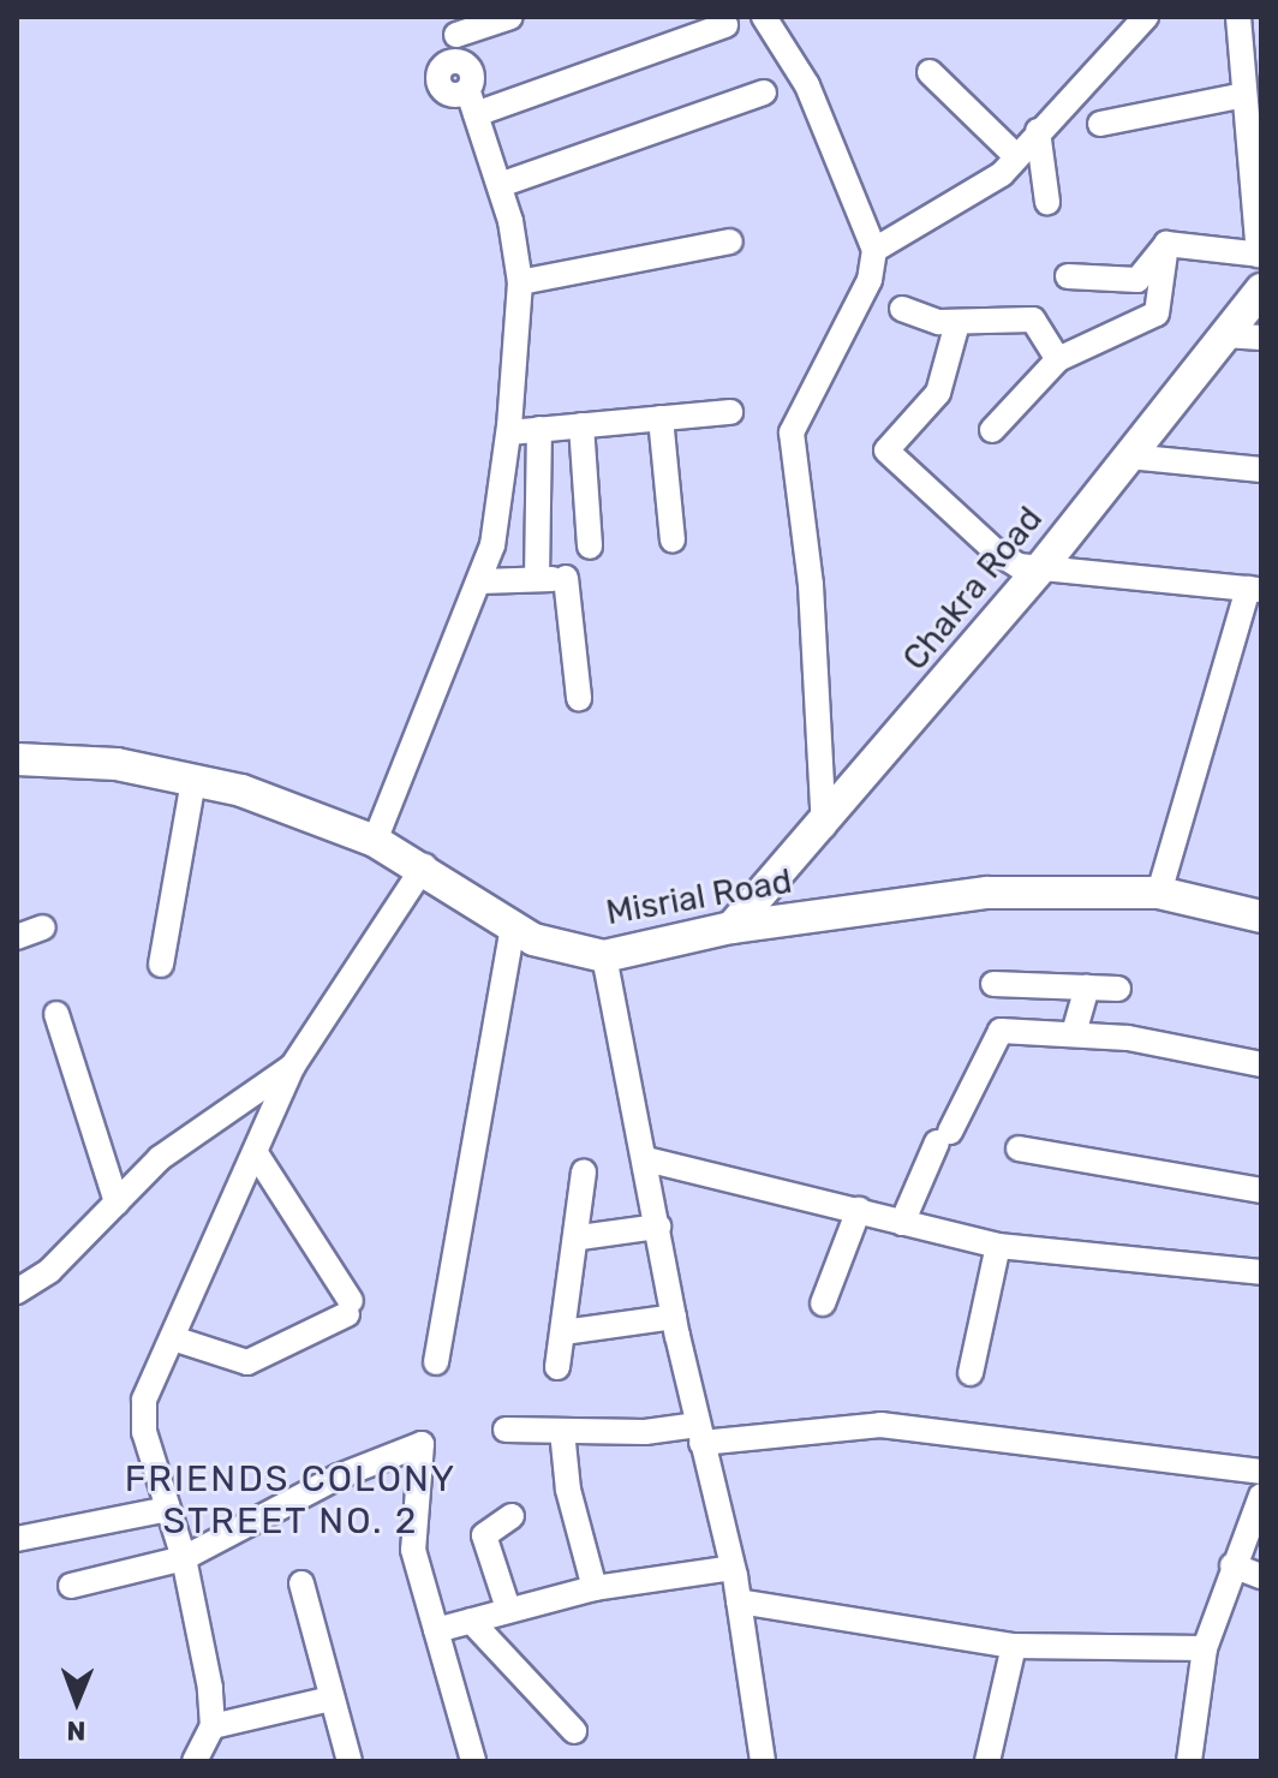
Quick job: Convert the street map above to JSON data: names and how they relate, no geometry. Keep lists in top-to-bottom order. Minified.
{"streets":{"main road":["Chakra Road","Misrial Road"]},"crossings":[["Chakra Road","Misrial Road"]],"districts":["FRIENDS COLONY STREET NO. 2"],"north":"bottom"}
